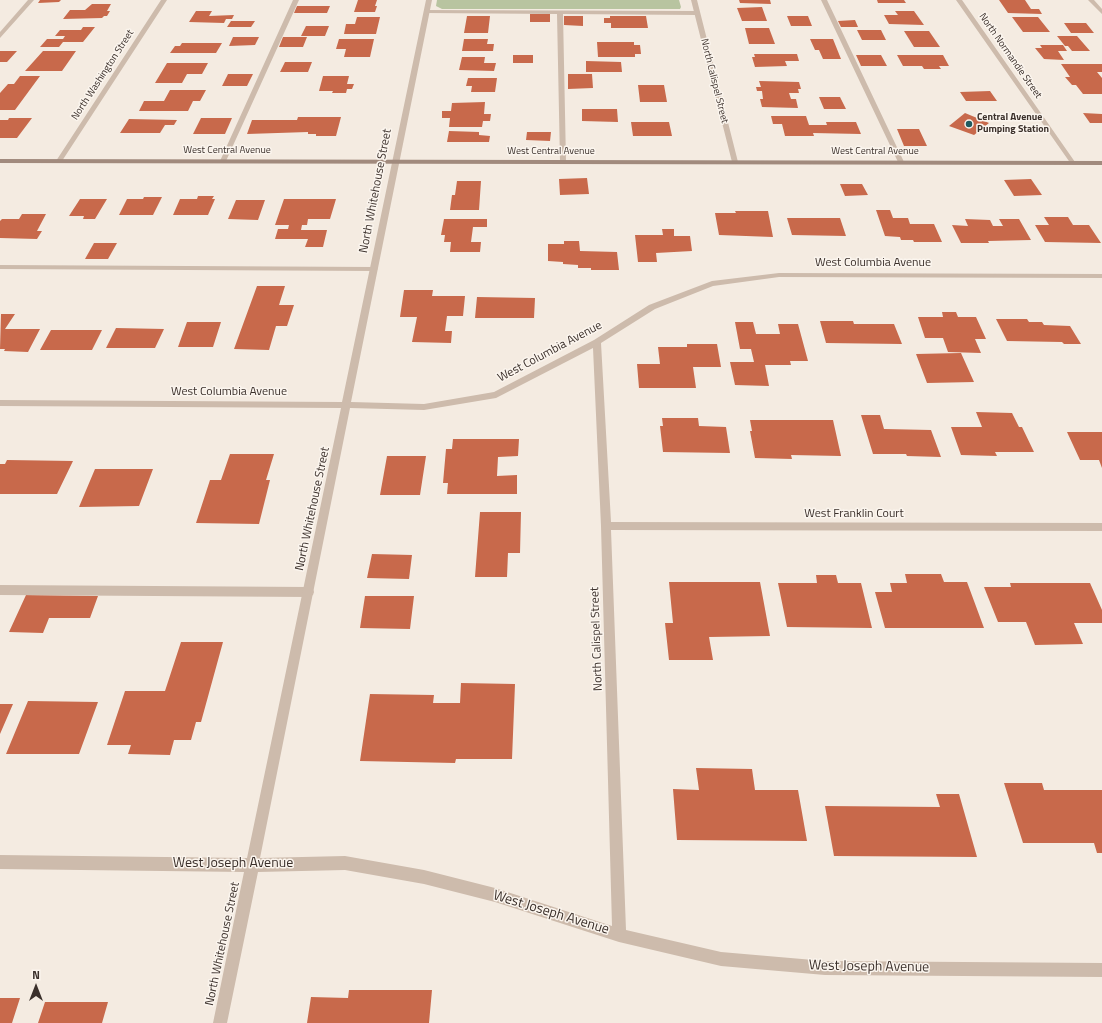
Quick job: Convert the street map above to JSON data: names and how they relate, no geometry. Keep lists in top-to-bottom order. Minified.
{"streets":{"street":["North Normandie Street","North Washington Street","North Calispel Street","West Central Avenue","North Whitehouse Street","West Columbia Avenue","West Franklin Court","West Joseph Avenue"]},"crossings":[["North Normandie Street","West Central Avenue"],["North Washington Street","West Central Avenue"],["North Calispel Street","West Central Avenue"],["North Calispel Street","West Columbia Avenue"],["North Calispel Street","West Franklin Court"],["North Calispel Street","West Joseph Avenue"],["West Central Avenue","North Whitehouse Street"],["North Whitehouse Street","West Columbia Avenue"],["North Whitehouse Street","West Joseph Avenue"]],"places":["Central Avenue Pumping Station"],"north":"top"}
